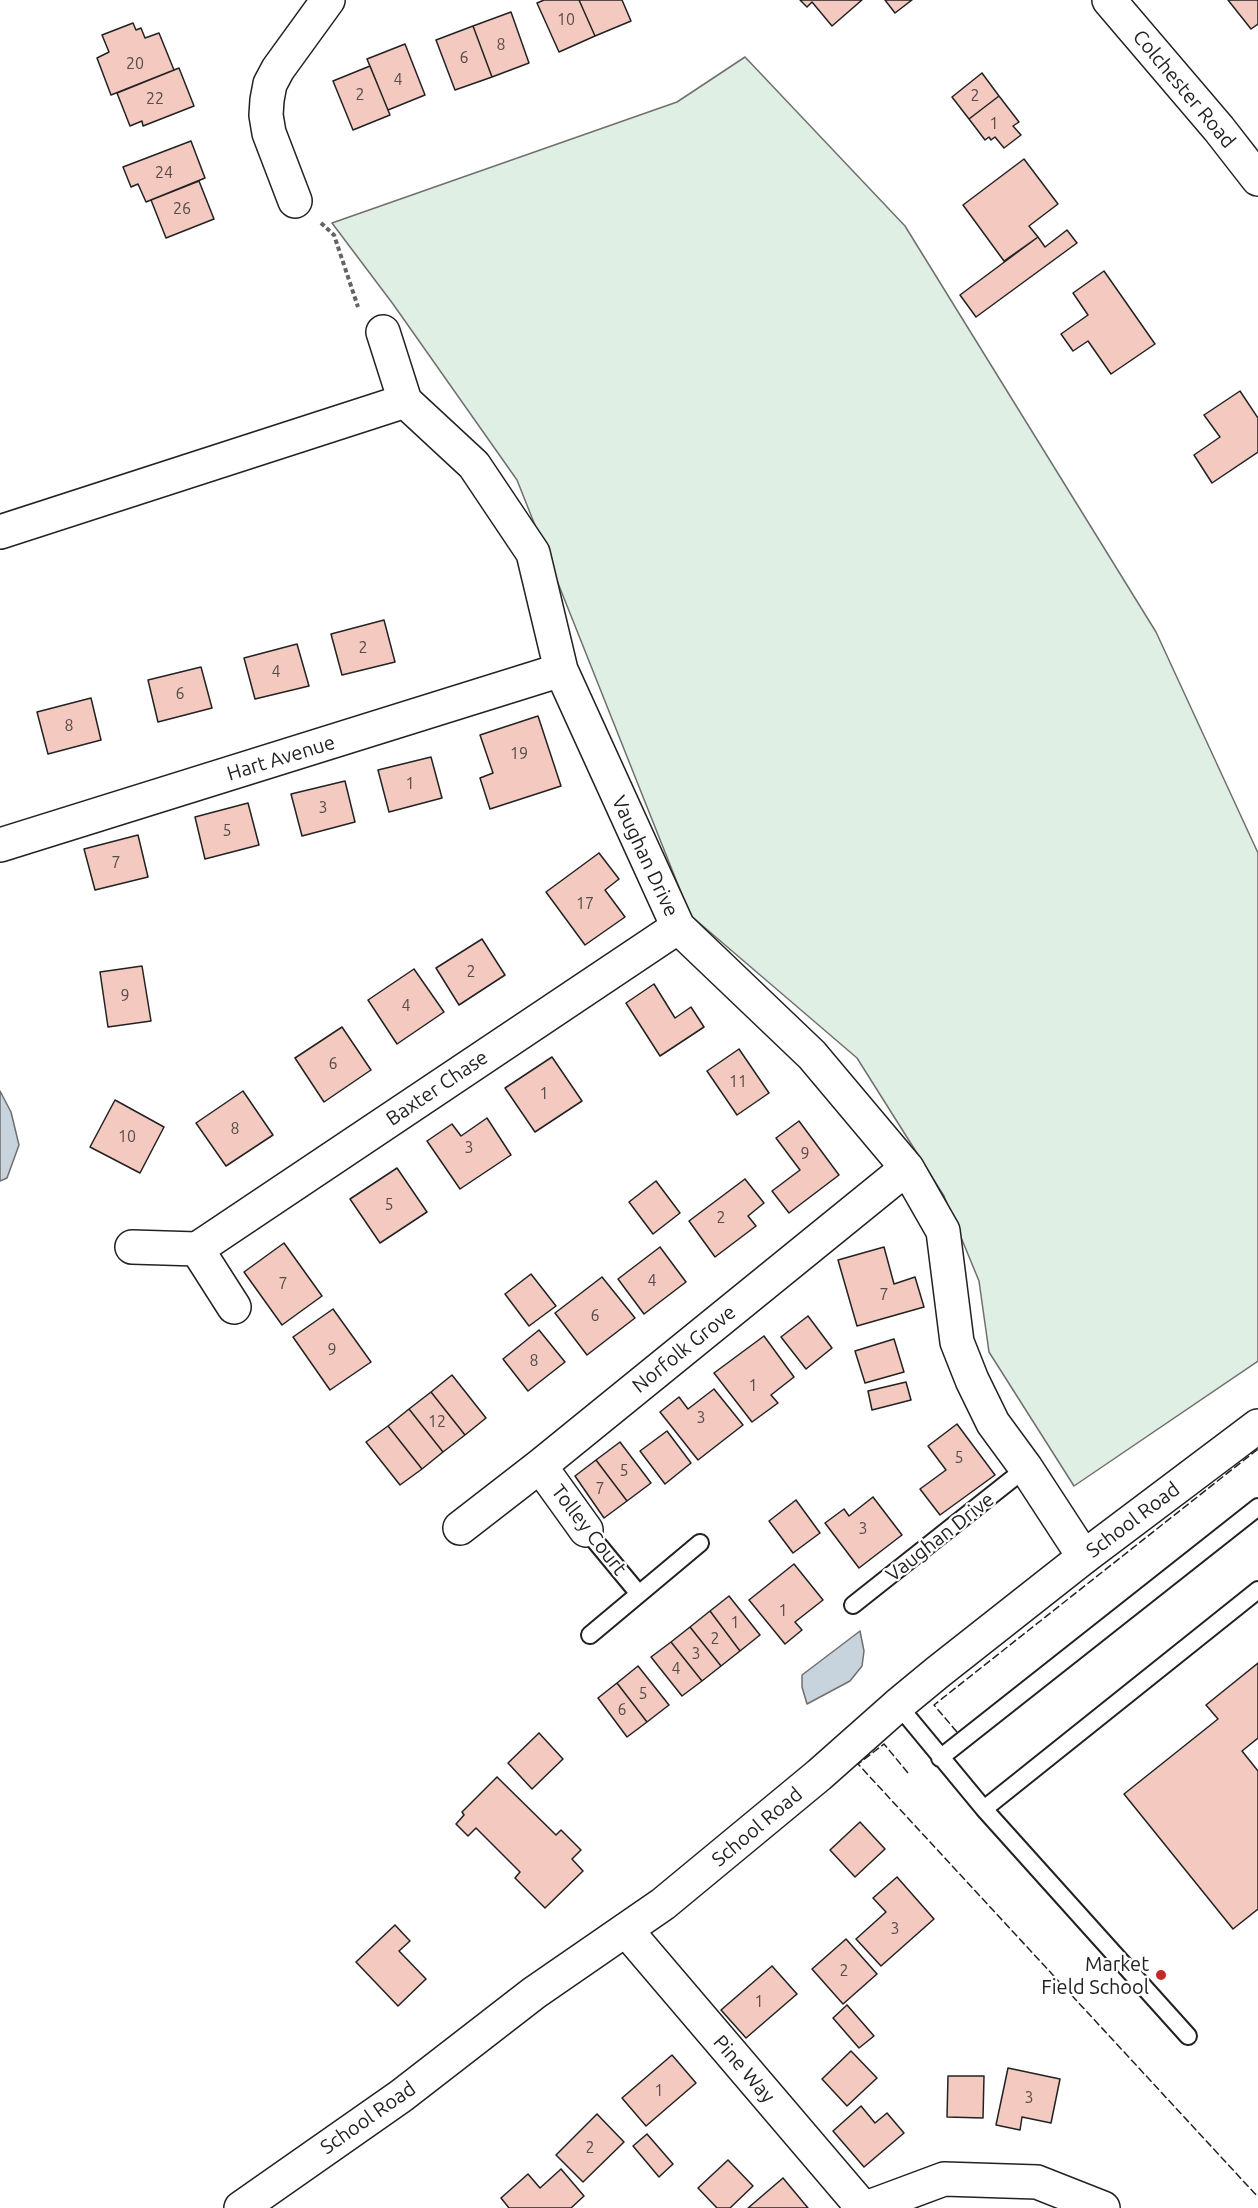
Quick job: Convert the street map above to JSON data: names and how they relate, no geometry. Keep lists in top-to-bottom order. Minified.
{"streets":{"street":["Colchester Road","Hart Avenue","Vaughan Drive","Baxter Chase","Norfolk Grove","School Road","Tolley Court","Pine Way"]},"crossings":[["Hart Avenue","Vaughan Drive"],["Vaughan Drive","Baxter Chase"],["Vaughan Drive","Norfolk Grove"],["Vaughan Drive","School Road"],["Norfolk Grove","Tolley Court"],["School Road","Pine Way"]],"places":["Market Field School"],"house_numbers":["10","8","6","20","4","2","2","22","1","24","26","2","4","6","8","19","1","3","5","7","17","2","9","4","6","11","1","8","10","3","9","5","2","4","7","7","6","9","8","1","3","12","5","5","7","3","1","1","2","3","4","5","6","3","2","1","1","3","2"]}
